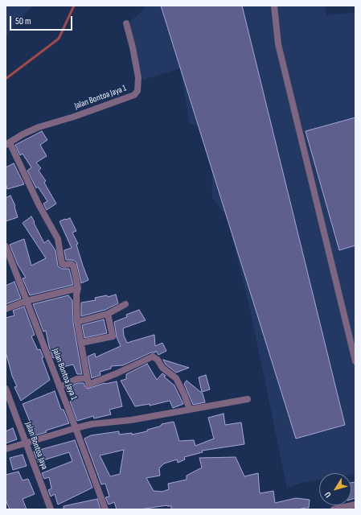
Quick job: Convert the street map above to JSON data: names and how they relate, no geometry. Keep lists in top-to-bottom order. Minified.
{"streets":{"street":["Jalan Bontoa Jaya 1","Jalan Bontoa Jaya"]},"scale_bar":"50 m","north":"bottom left"}
